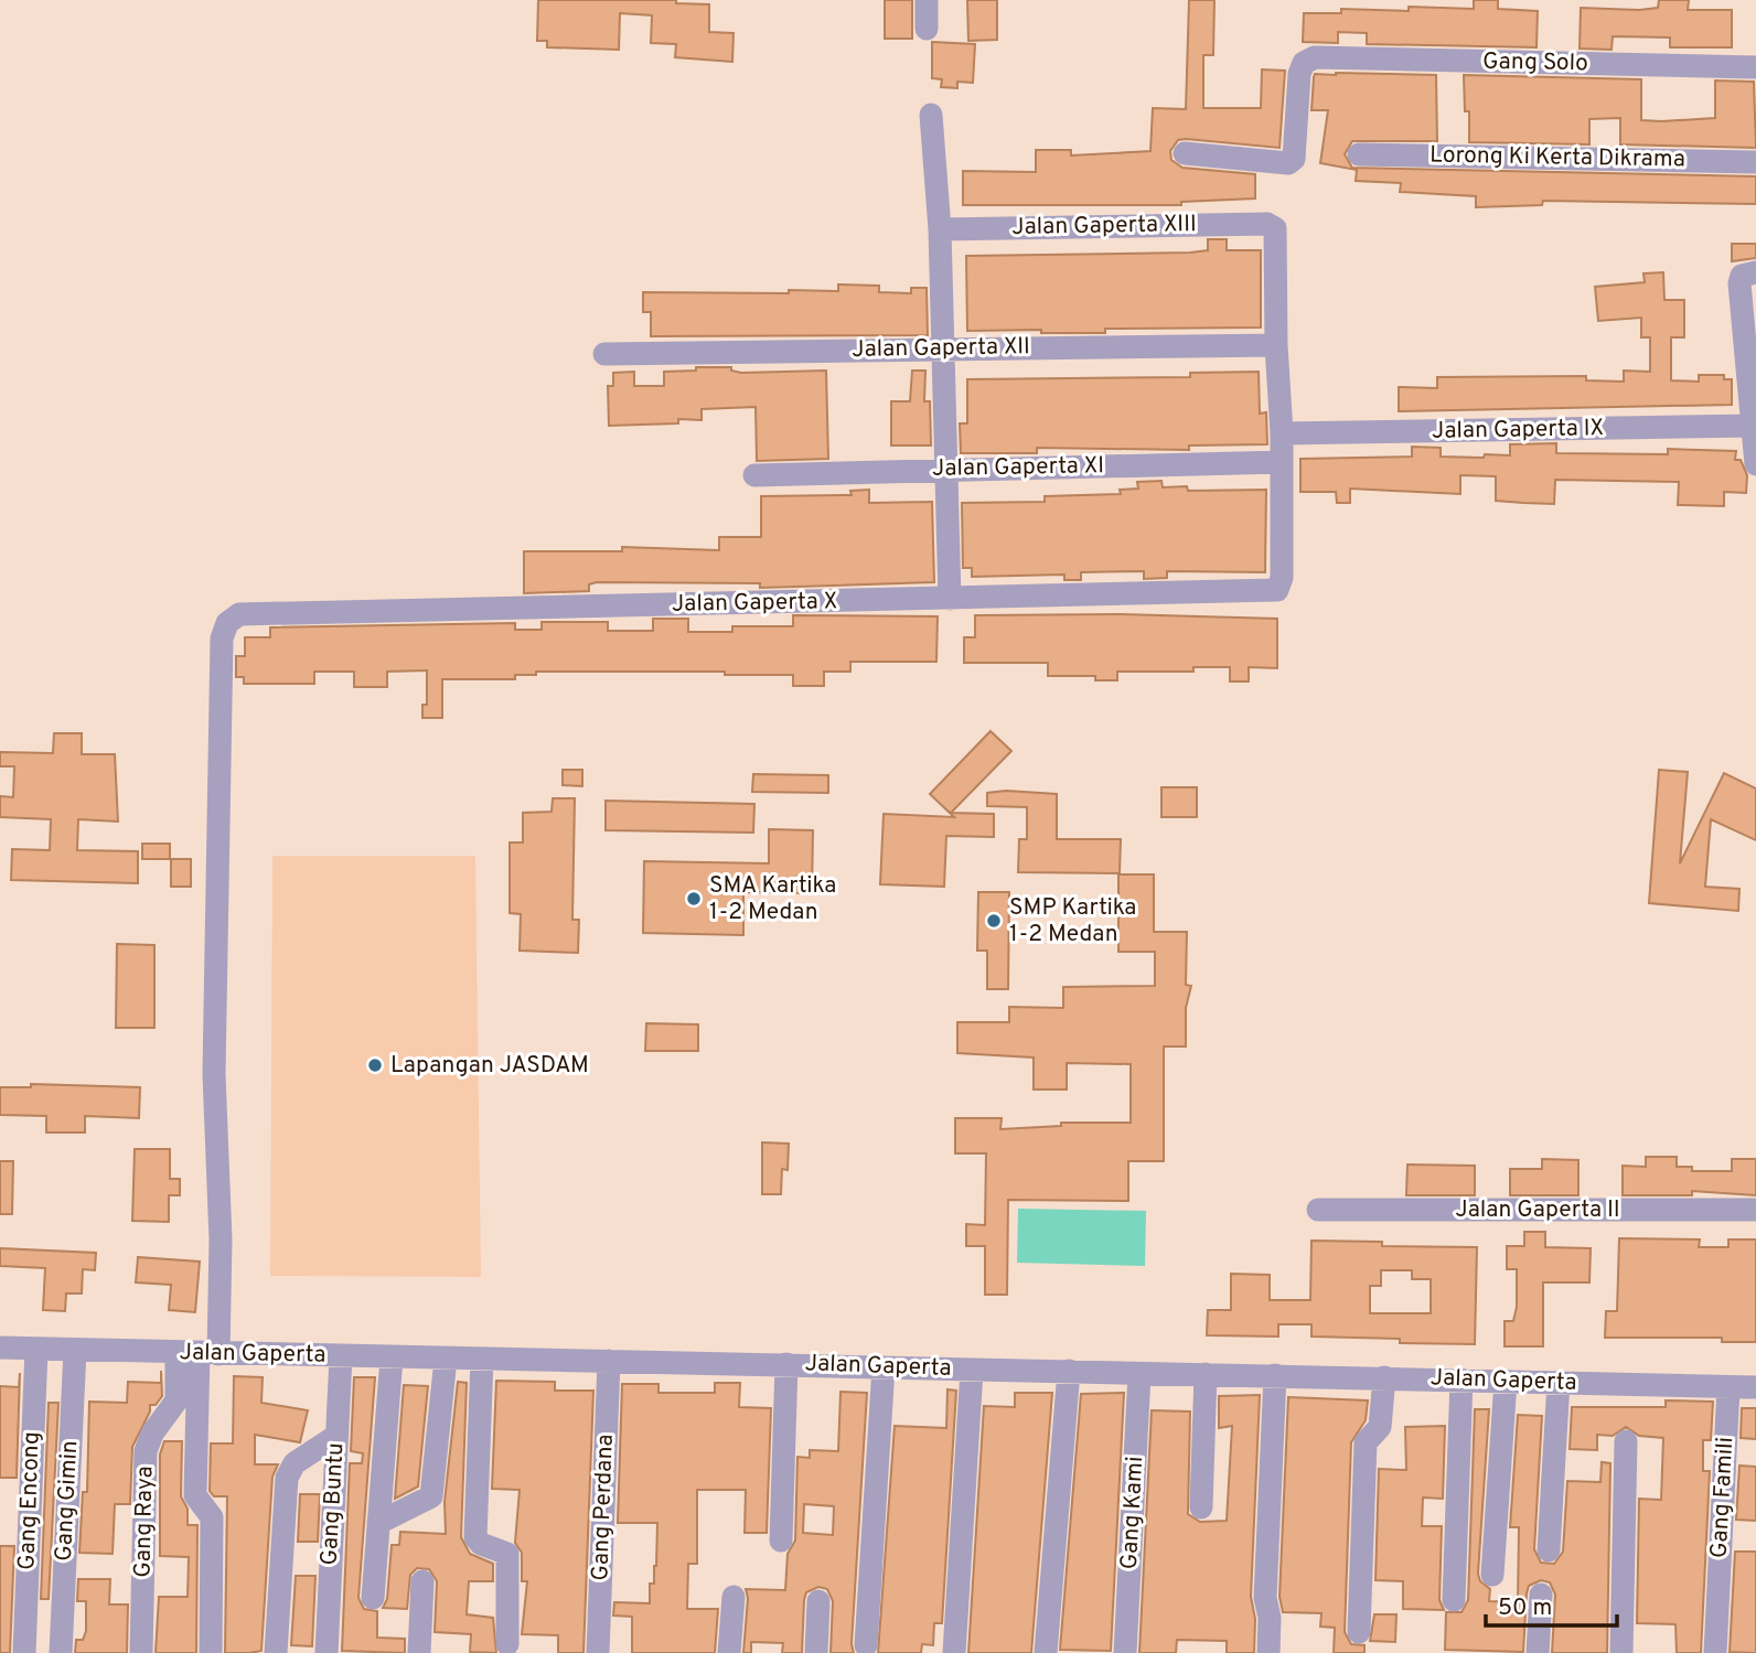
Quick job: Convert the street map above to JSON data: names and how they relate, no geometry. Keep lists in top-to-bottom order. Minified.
{"streets":{"street":["Gang Solo","Lorong Ki Kerta Dikrama","Jalan Gaperta XIII","Jalan Gaperta XII","Jalan Gaperta IX","Jalan Gaperta XI","Jalan Gaperta X","Jalan Gaperta II","Jalan Gaperta","Gang Famili","Gang Encong","Gang Gimin","Gang Buntu","Gang Perdana","Gang Kami","Gang Raya"]},"crossings":[["Jalan Gaperta XIII","Jalan Gaperta XII"],["Jalan Gaperta XI","Jalan Gaperta X"],["Jalan Gaperta X","Jalan Gaperta"],["Jalan Gaperta X","Gang Raya"],["Jalan Gaperta","Gang Famili"],["Jalan Gaperta","Gang Encong"],["Jalan Gaperta","Gang Gimin"],["Jalan Gaperta","Gang Buntu"],["Jalan Gaperta","Gang Perdana"],["Jalan Gaperta","Gang Kami"],["Jalan Gaperta","Gang Raya"]],"places":["SMA Kartika 1-2 Medan","SMP Kartika 1-2 Medan","Lapangan JASDAM"],"scale_bar":"50 m"}
